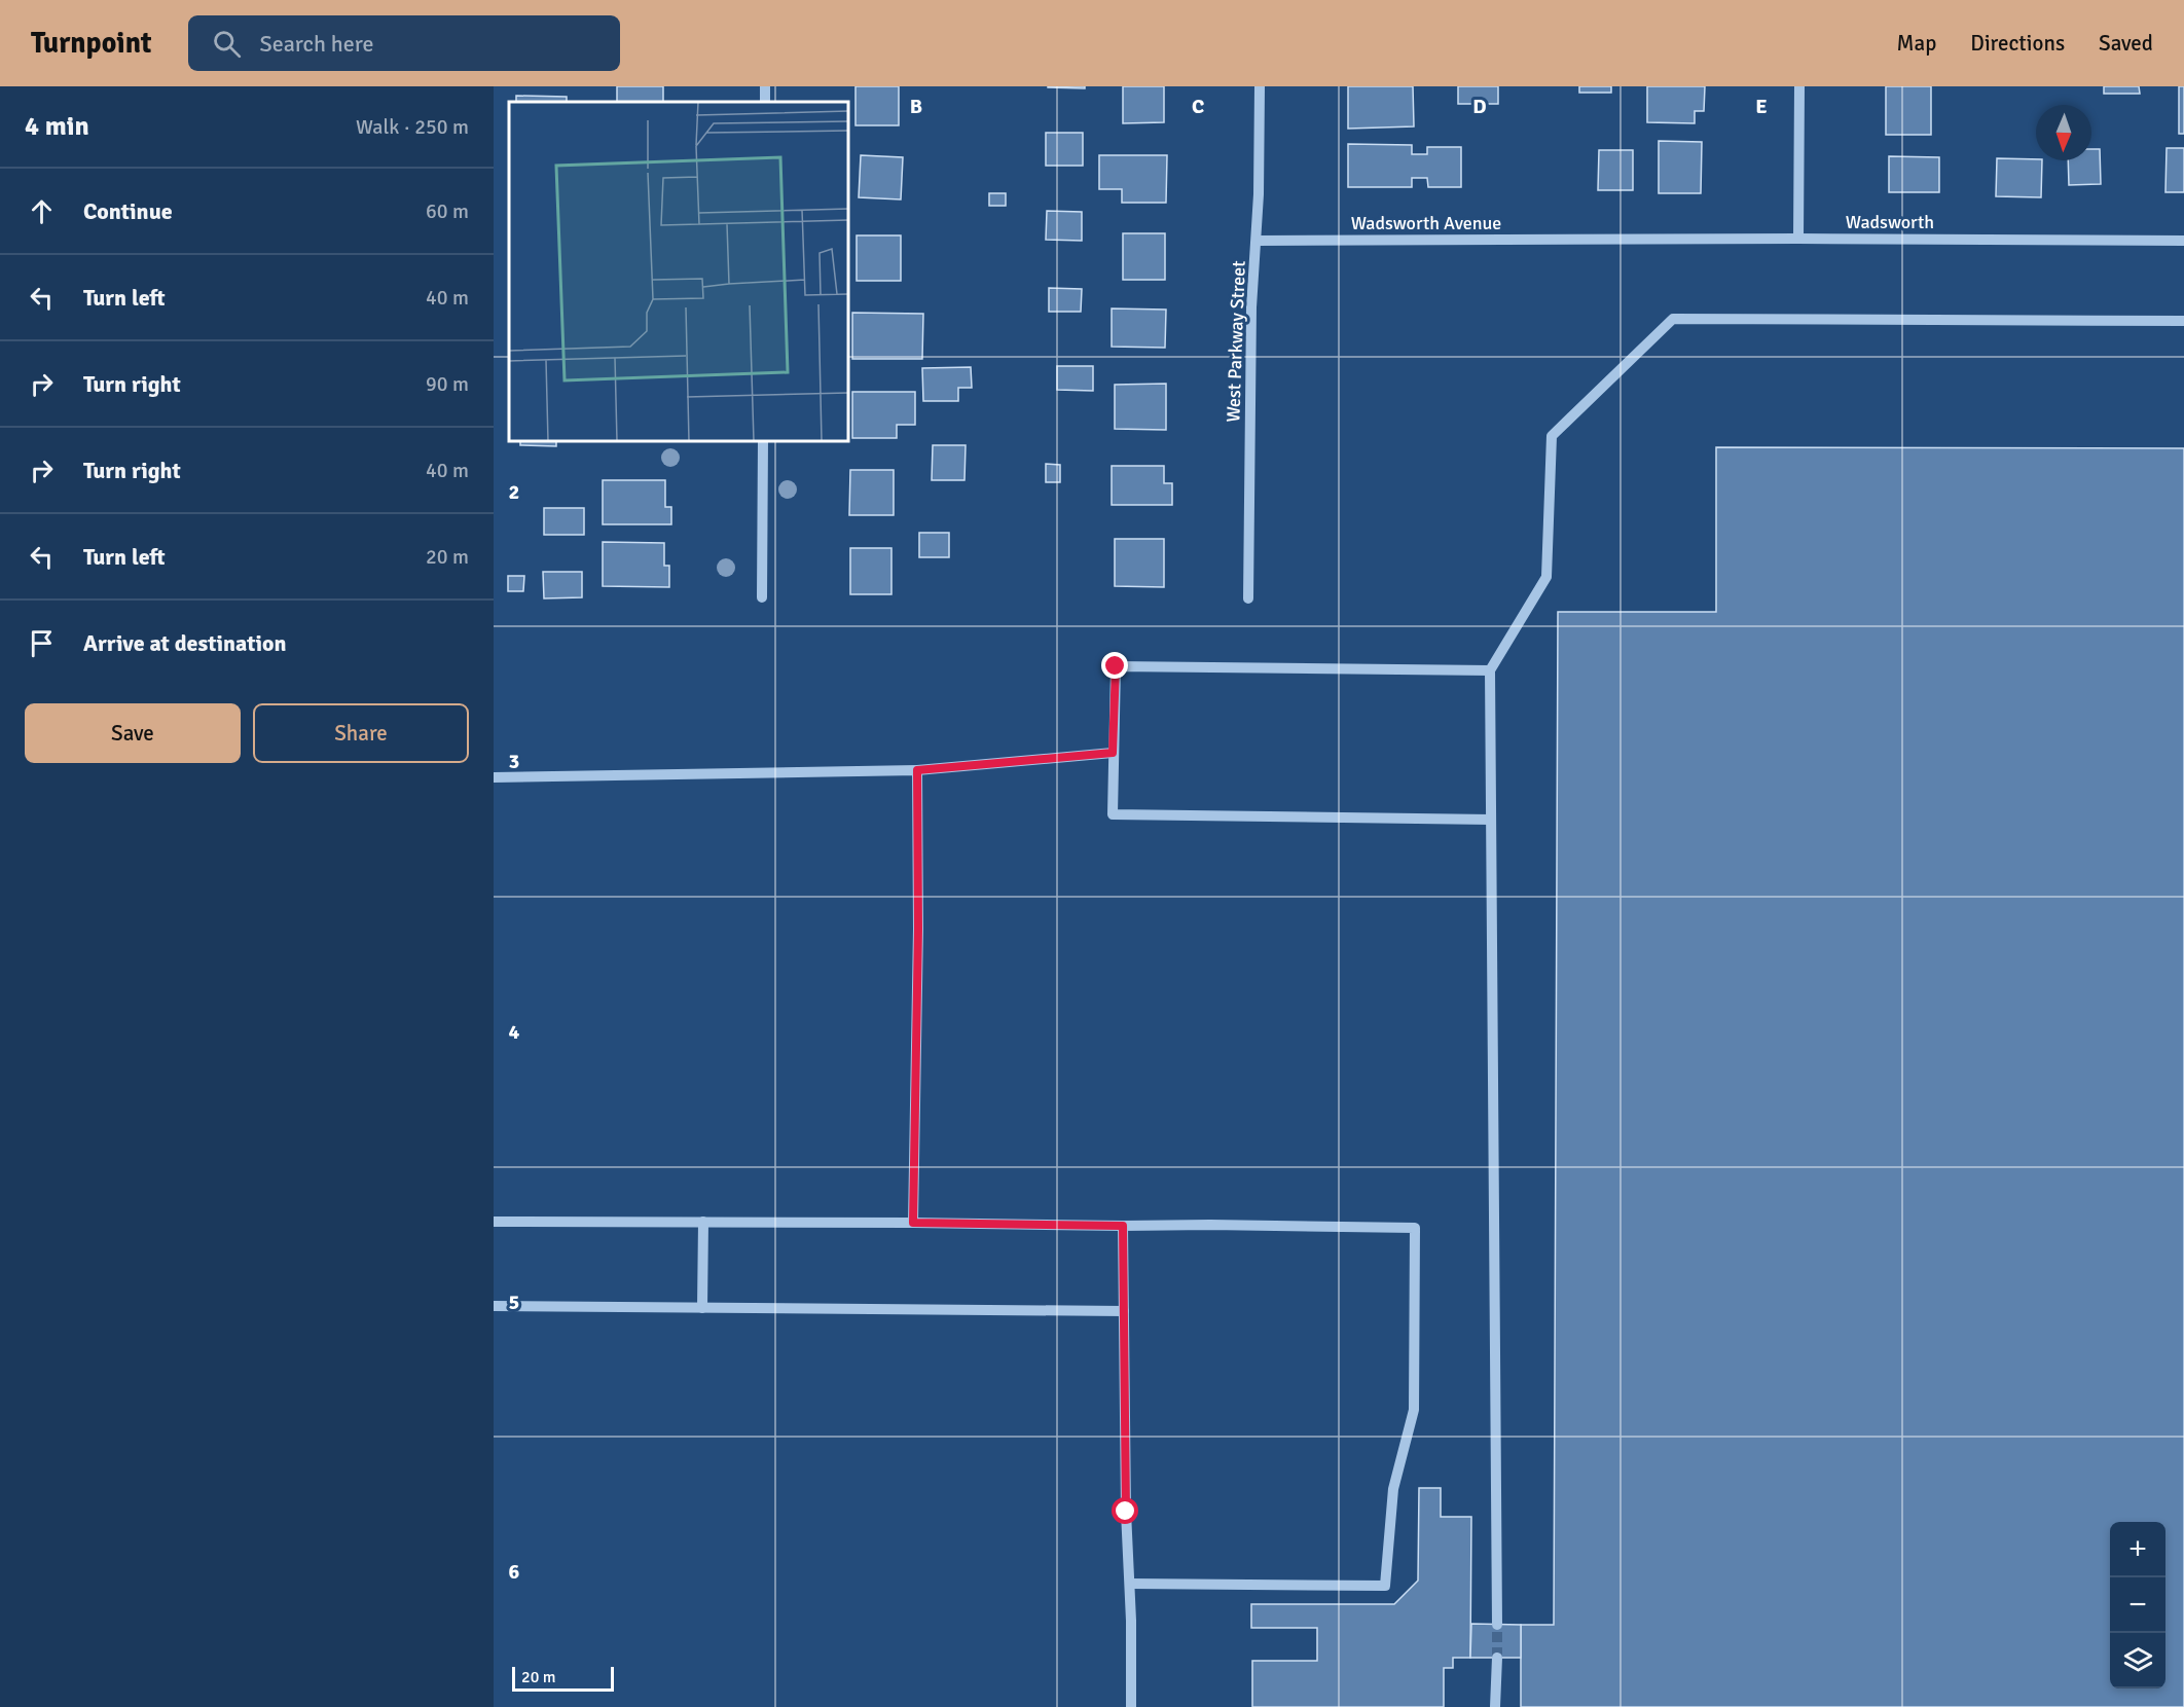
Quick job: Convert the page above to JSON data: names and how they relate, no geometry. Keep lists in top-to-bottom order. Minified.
{"streets":{"street":["Wadsworth","Wadsworth Avenue","West Parkway Street"]},"crossings":[["Wadsworth","Wadsworth Avenue"],["Wadsworth Avenue","West Parkway Street"]],"scale_bar":"20 m","north":"bottom","page":{"header":"Turnpoint","search":"Search here","nav":["Map","Directions","Saved"],"heading":["4 min","Walk · 250 m"],"list":[["Continue","60 m"],["Turn left","40 m"],["Turn right","90 m"],["Turn right","40 m"],["Turn left","20 m"],"Arrive at destination"],"buttons":["Save","Share"],"map_buttons":["+","−"],"scale":"20 m"},"grid":{"columns":["B","C","D","E"],"rows":["2","3","4","5","6"]}}
